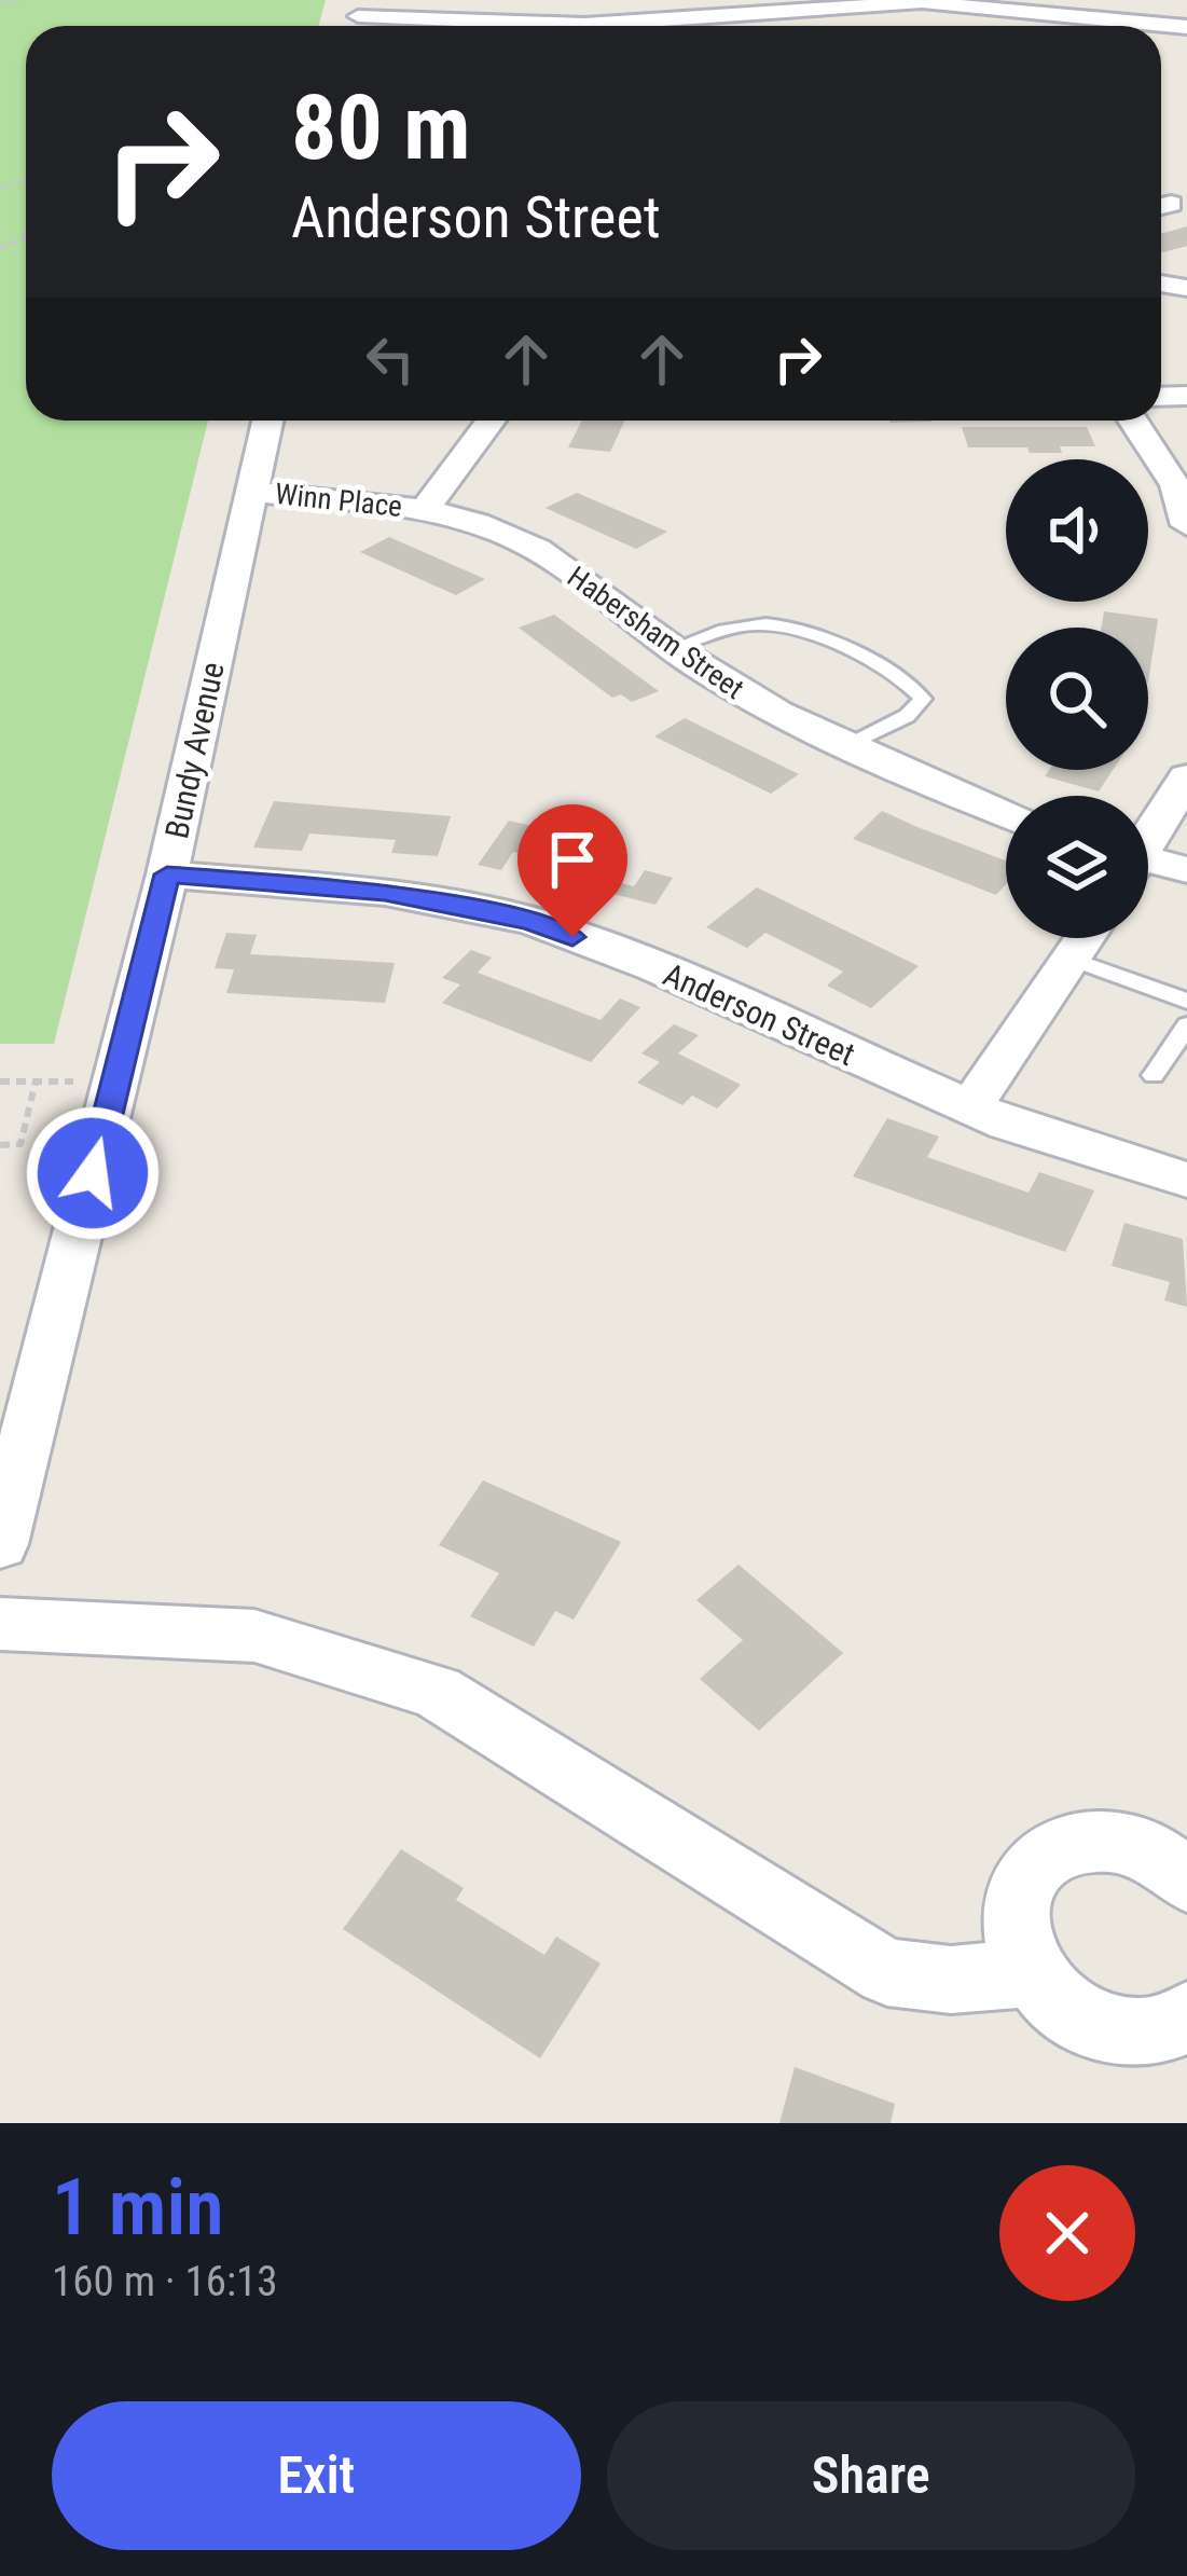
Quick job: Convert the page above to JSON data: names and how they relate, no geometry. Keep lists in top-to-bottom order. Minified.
{"streets":{"street":["Winn Place","Habersham Street","Bundy Avenue","Anderson Street"]},"crossings":[["Winn Place","Habersham Street"],["Winn Place","Bundy Avenue"],["Bundy Avenue","Anderson Street"]],"page":{"turn":["80 m","Anderson Street"],"heading":["1 min","160 m · 16:13"],"buttons":["Exit","Share"]}}
